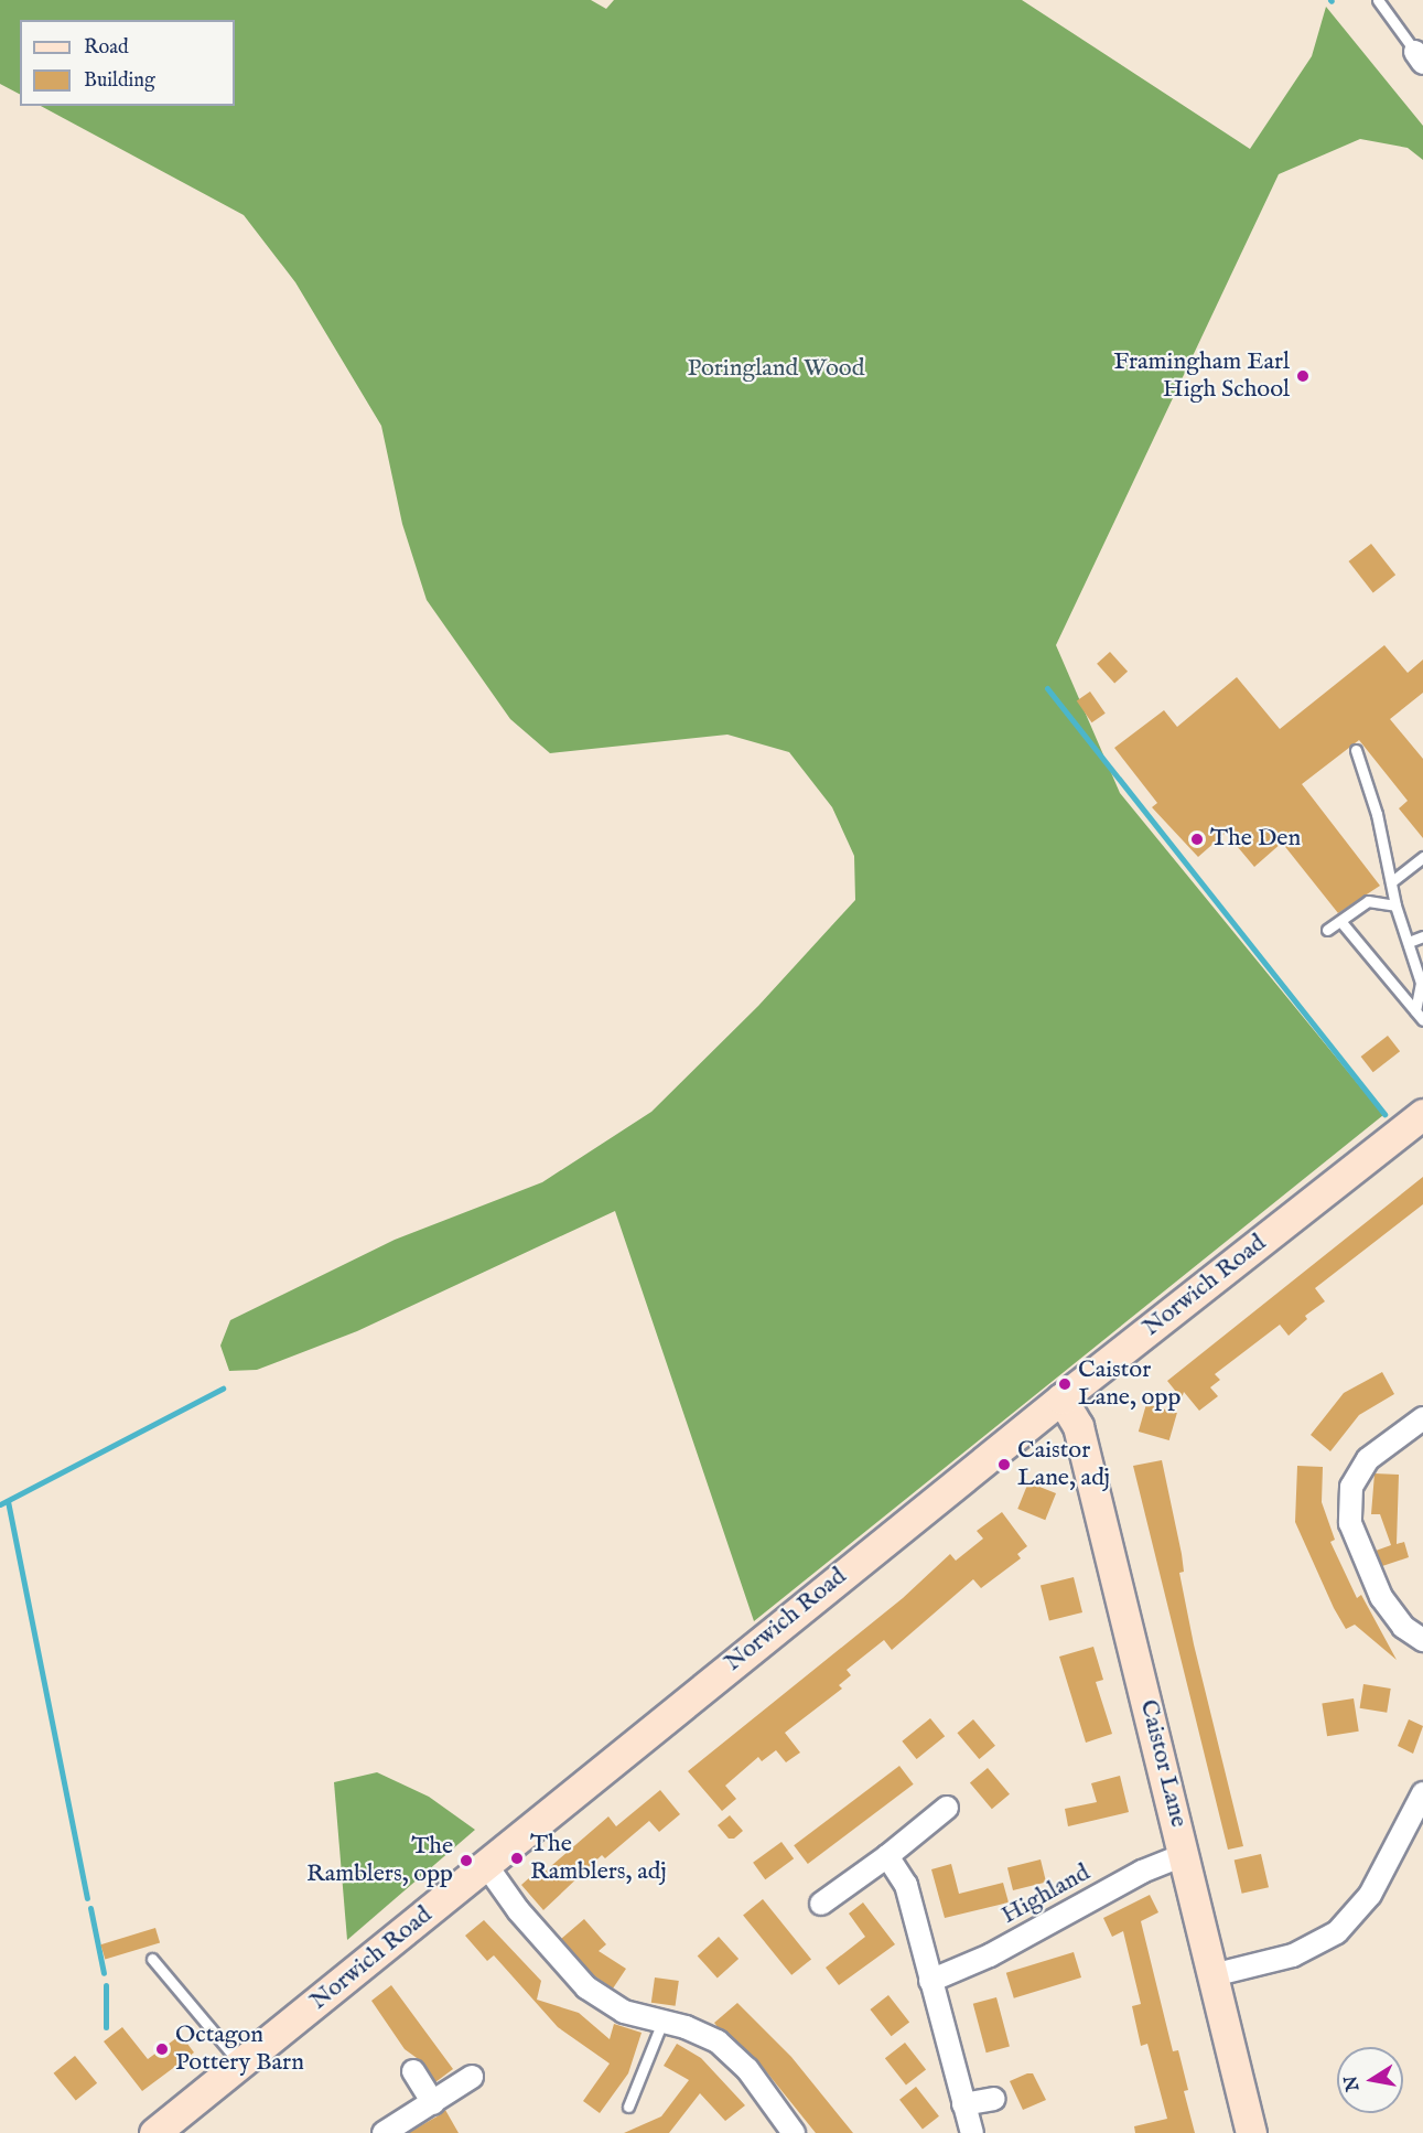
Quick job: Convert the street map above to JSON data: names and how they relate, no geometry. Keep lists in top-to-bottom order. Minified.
{"streets":{"main road":["Norwich Road","Caistor Lane"],"street":["Highland"]},"crossings":[["Norwich Road","Caistor Lane"],["Caistor Lane","Highland"]],"parks":["Poringland Wood"],"places":["Framingham Earl High School","The Den","Caistor Lane, opp","Caistor Lane, adj","The Ramblers, adj","The Ramblers, opp","Octagon Pottery Barn"],"legend":["Road","Building"],"north":"left"}
